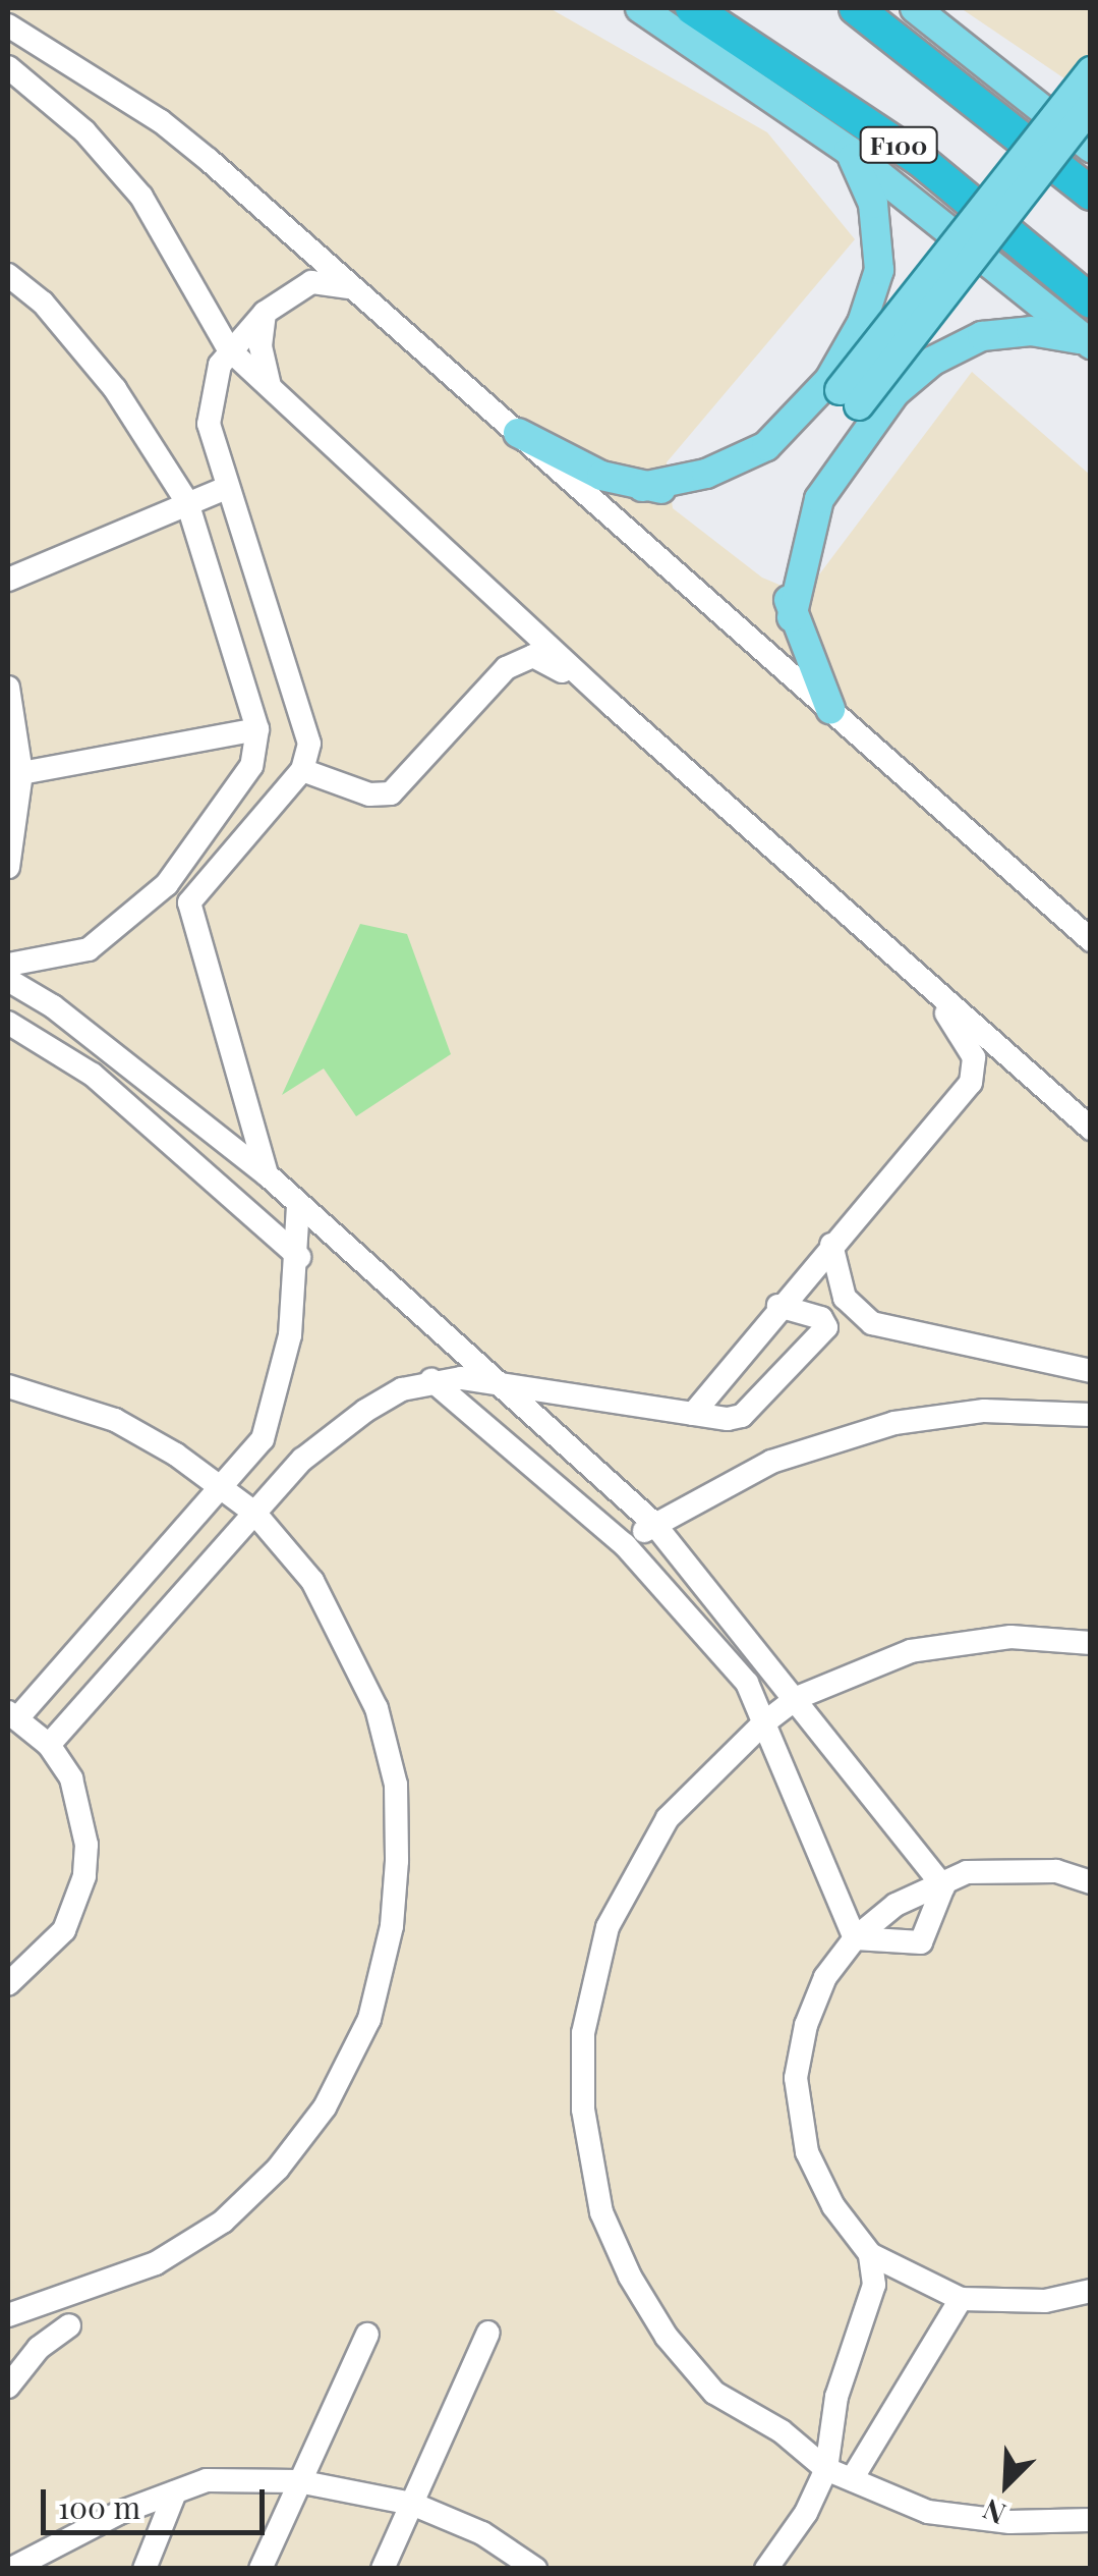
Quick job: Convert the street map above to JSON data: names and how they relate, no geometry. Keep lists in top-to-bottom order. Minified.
{"streets":{"highway":["F100"]},"scale_bar":"100 m","north":"bottom left"}
